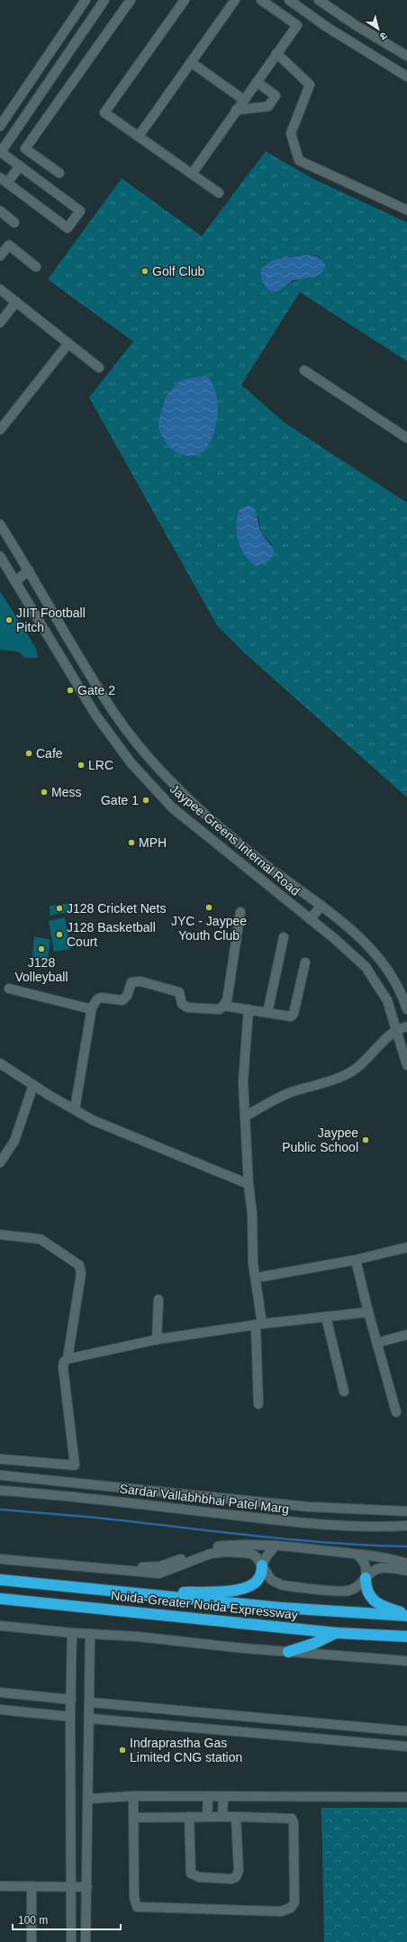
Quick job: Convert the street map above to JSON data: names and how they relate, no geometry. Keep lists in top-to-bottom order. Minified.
{"streets":{"highway":["Noida-Greater Noida Expressway"],"street":["Jaypee Greens Internal Road","Sardar Vallabhbhai Patel Marg"]},"places":["Golf Club","JIIT Football Pitch","Gate 2","Cafe","LRC","Mess","Gate 1","MPH","JYC - Jaypee Youth Club","J128 Cricket Nets","J128 Basketball Court","J128 Volleyball","Jaypee Public School","Indraprastha Gas Limited CNG station"],"scale_bar":"100 m","north":"bottom right"}
